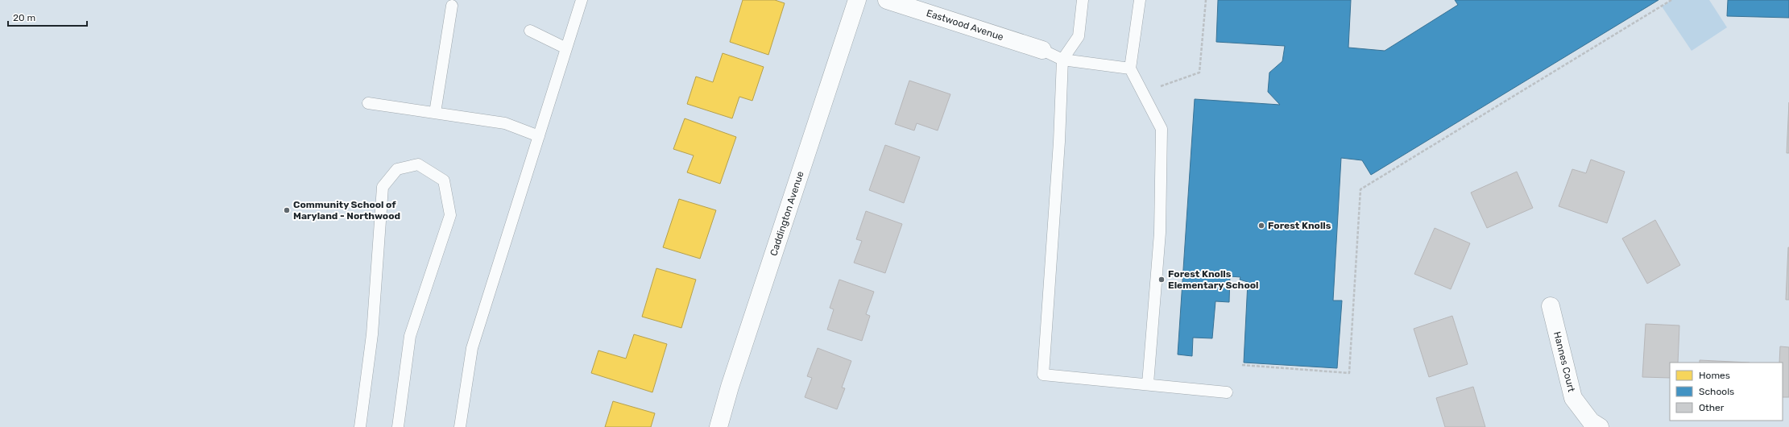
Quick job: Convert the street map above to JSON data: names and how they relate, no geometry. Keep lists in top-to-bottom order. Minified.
{"streets":{"street":["Eastwood Avenue","Caddington Avenue","Hannes Court"]},"places":["Community School of Maryland - Northwood","Forest Knolls","Forest Knolls Elementary School"],"legend":["Homes","Schools","Other"],"scale_bar":"20 m"}
